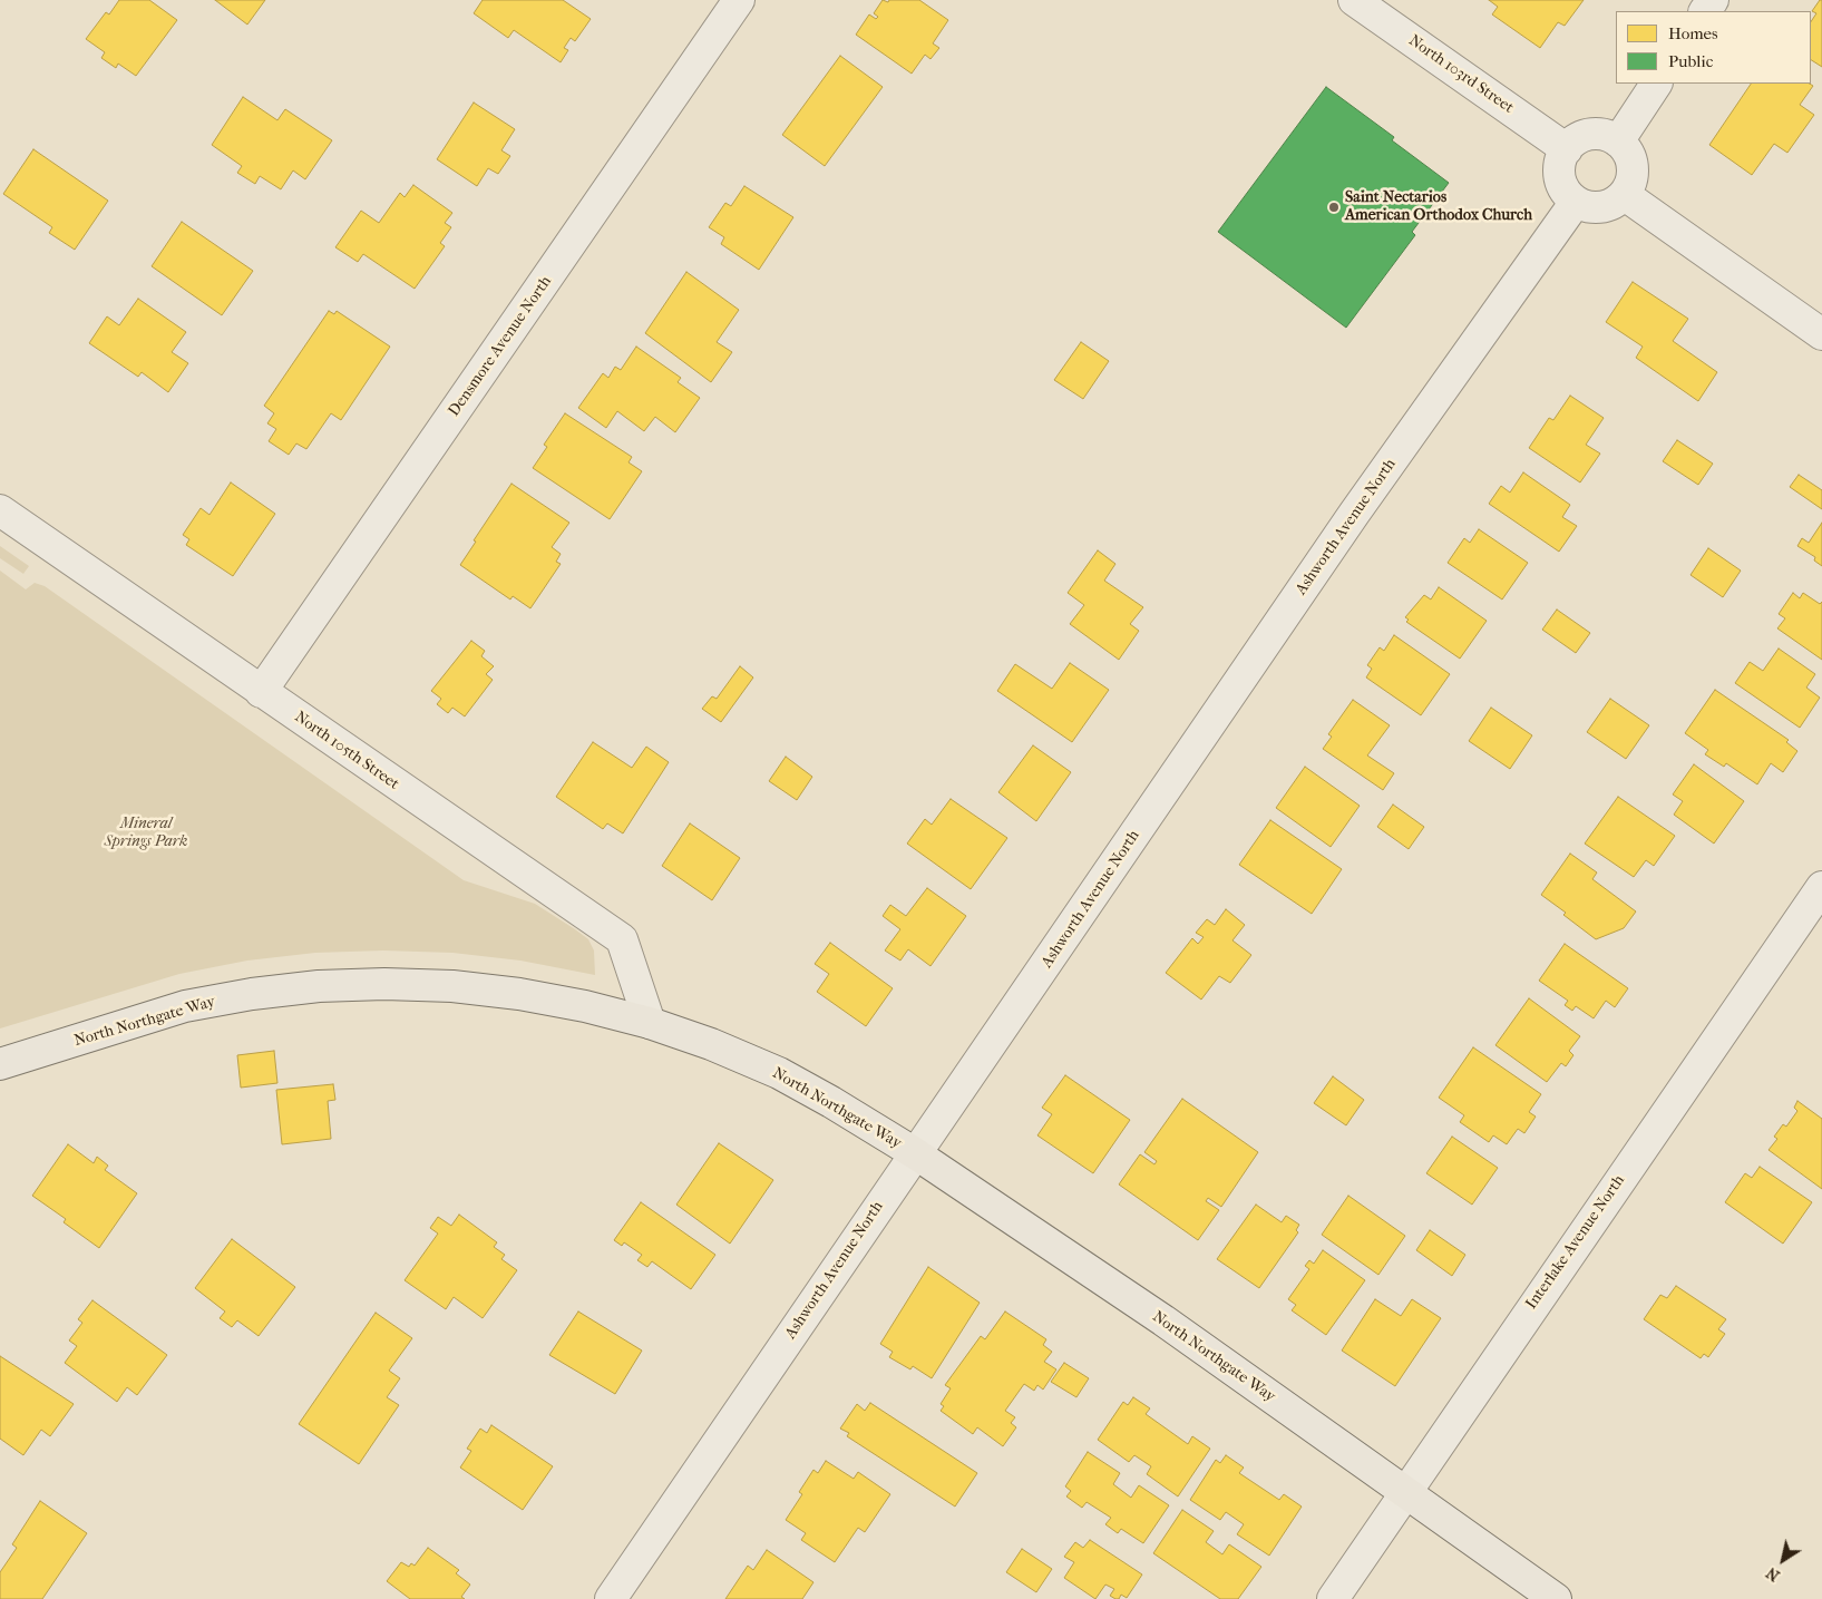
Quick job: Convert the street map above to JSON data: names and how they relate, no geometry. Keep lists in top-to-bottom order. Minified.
{"streets":{"main road":["North Northgate Way"],"street":["North 103rd Street","Densmore Avenue North","Ashworth Avenue North","North 105th Street","Interlake Avenue North"]},"crossings":[["North 103rd Street","Ashworth Avenue North"],["Densmore Avenue North","North 105th Street"],["Ashworth Avenue North","North Northgate Way"],["North 105th Street","North Northgate Way"],["North Northgate Way","Interlake Avenue North"]],"parks":["Mineral Springs Park"],"places":["Saint Nectarios American Orthodox Church"],"legend":["Homes","Public"],"north":"bottom left"}
